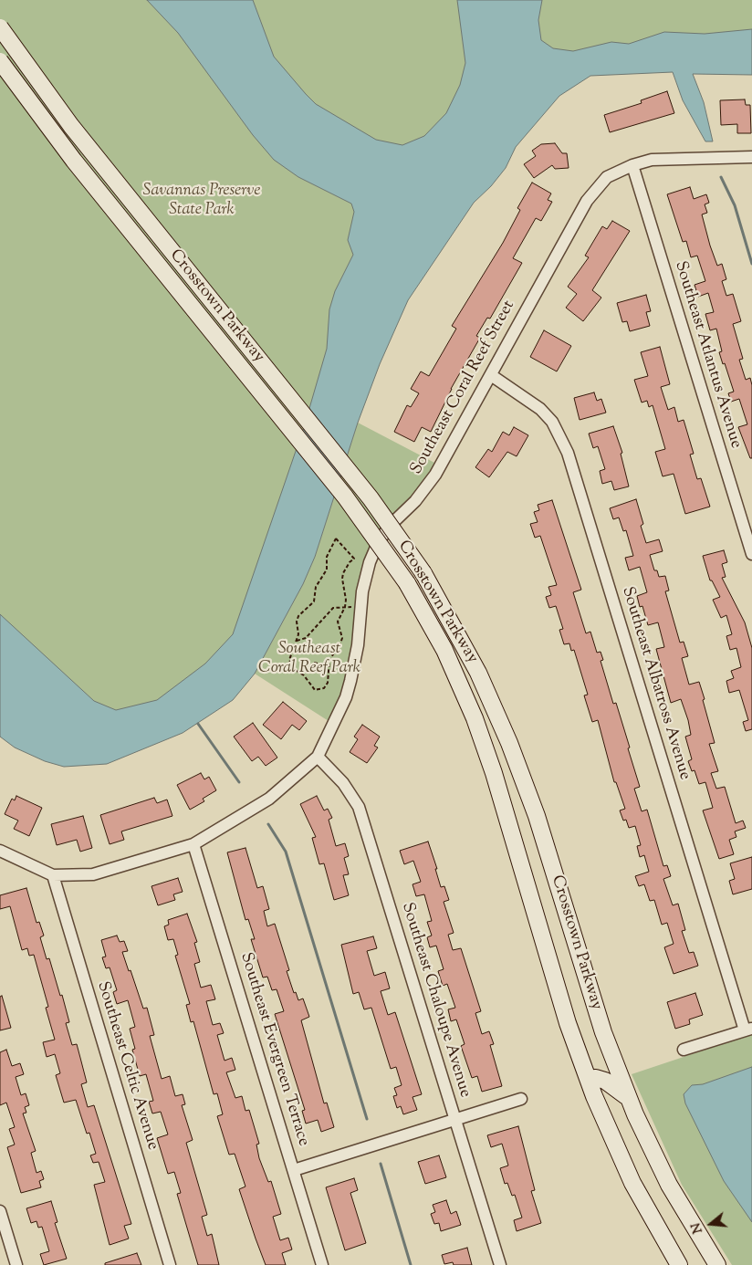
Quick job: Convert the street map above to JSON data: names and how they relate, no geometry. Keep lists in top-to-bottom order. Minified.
{"streets":{"main road":["Crosstown Parkway"],"street":["Southeast Atlantus Avenue","Southeast Coral Reef Street","Southeast Albatross Avenue","Southeast Chaloupe Avenue","Southeast Evergreen Terrace","Southeast Celtic Avenue"]},"crossings":[["Southeast Atlantus Avenue","Southeast Coral Reef Street"],["Southeast Coral Reef Street","Southeast Albatross Avenue"],["Southeast Coral Reef Street","Southeast Chaloupe Avenue"],["Southeast Coral Reef Street","Southeast Evergreen Terrace"],["Southeast Coral Reef Street","Southeast Celtic Avenue"]],"parks":["Savannas Preserve State Park","Southeast Coral Reef Park"],"north":"left"}
